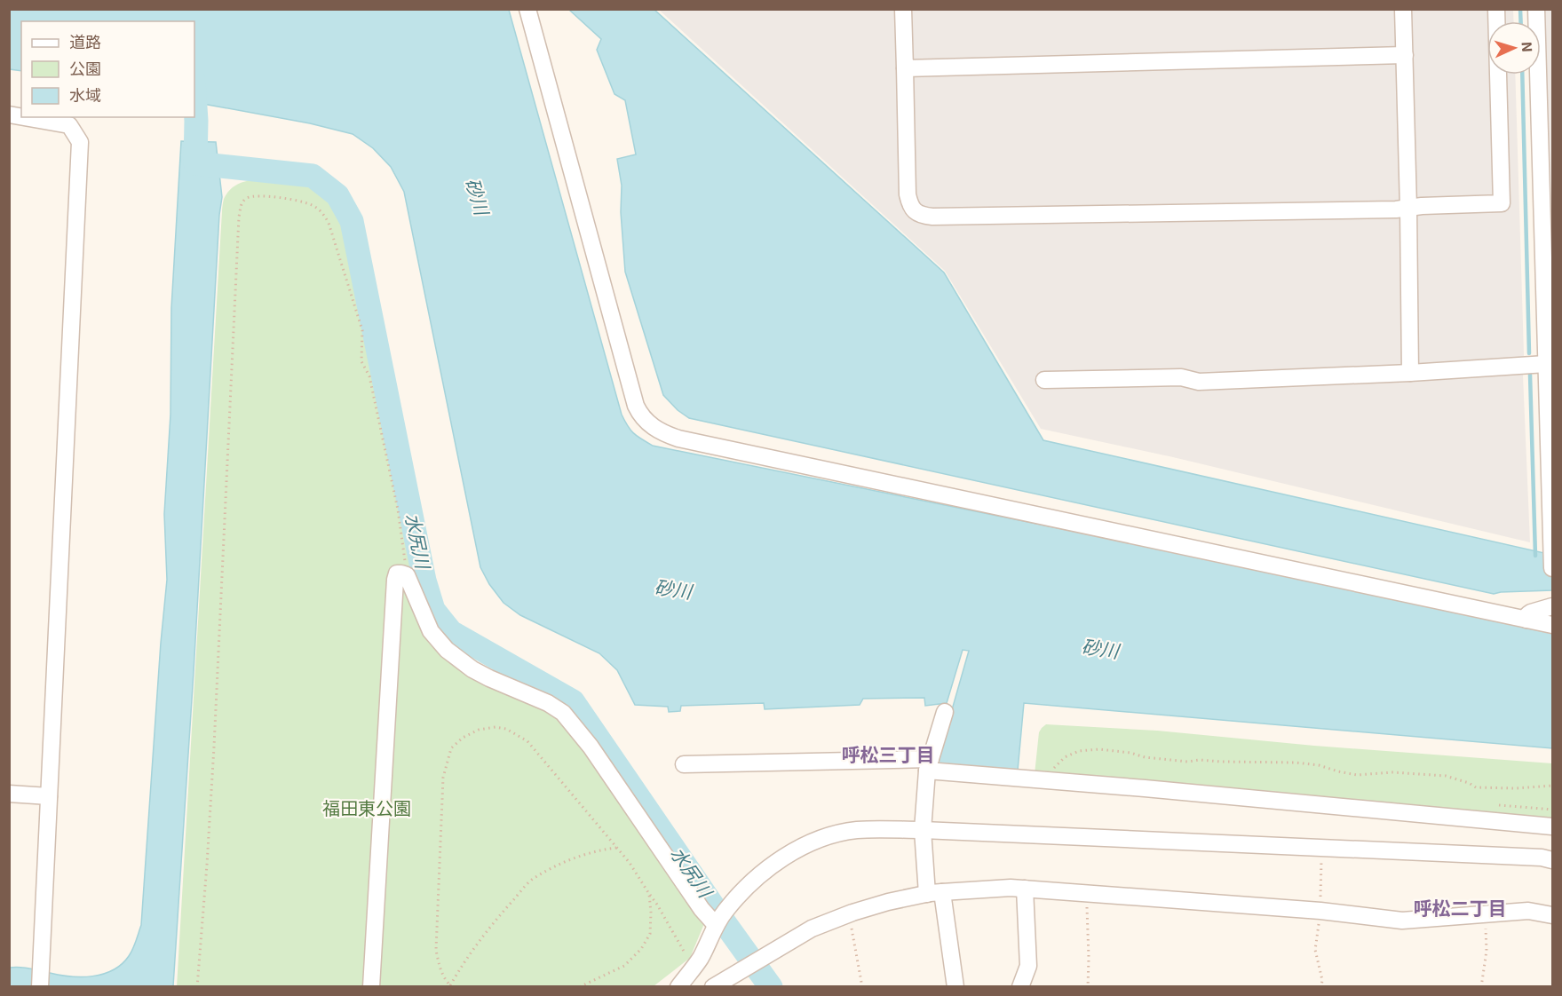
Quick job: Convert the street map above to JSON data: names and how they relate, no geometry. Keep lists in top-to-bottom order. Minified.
{"districts":["呼松三丁目","呼松二丁目"],"water":["砂川","水尻川"],"parks":["福田東公園"],"legend":["道路","公園","水域"],"north":"right"}
